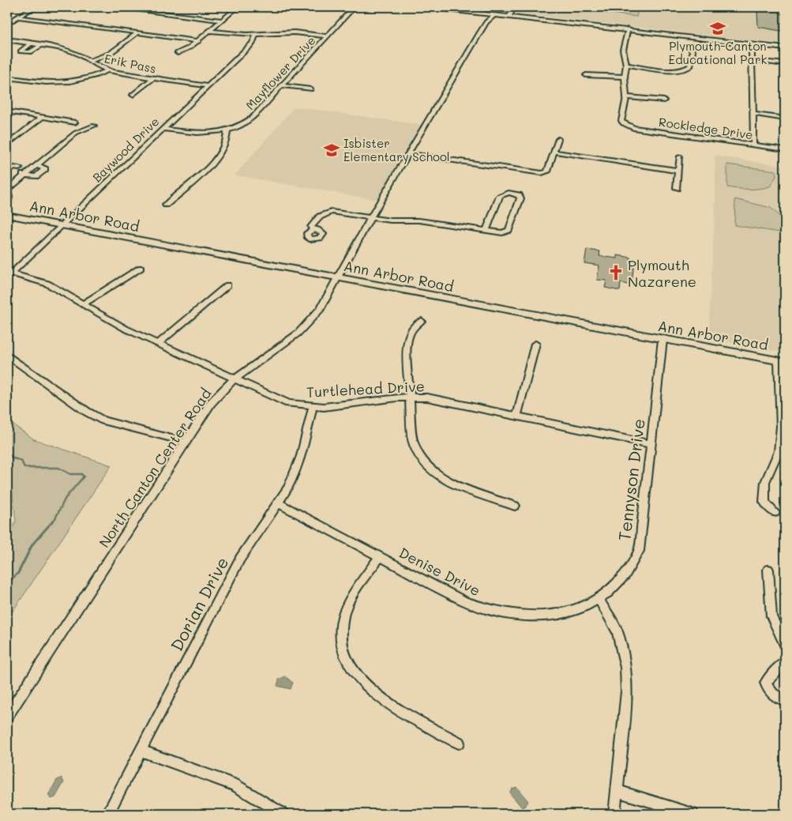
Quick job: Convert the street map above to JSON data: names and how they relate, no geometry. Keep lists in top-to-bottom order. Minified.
{"streets":{"main road":["Ann Arbor Road"],"street":["Erik Pass","Mayflower Drive","Rockledge Drive","Baywood Drive","Turtlehead Drive","North Canton Center Road","Tennyson Drive","Denise Drive","Dorian Drive"]},"crossings":[["Erik Pass","Baywood Drive"],["Mayflower Drive","Baywood Drive"],["Baywood Drive","Ann Arbor Road"],["Baywood Drive","Turtlehead Drive"],["Ann Arbor Road","North Canton Center Road"],["Ann Arbor Road","Tennyson Drive"],["Turtlehead Drive","North Canton Center Road"],["Turtlehead Drive","Tennyson Drive"],["Turtlehead Drive","Dorian Drive"],["Tennyson Drive","Denise Drive"],["Denise Drive","Dorian Drive"]],"places":{"school or university":["Plymouth-Canton Educational Park","Isbister Elementary School"],"church":["Plymouth Nazarene"]}}
